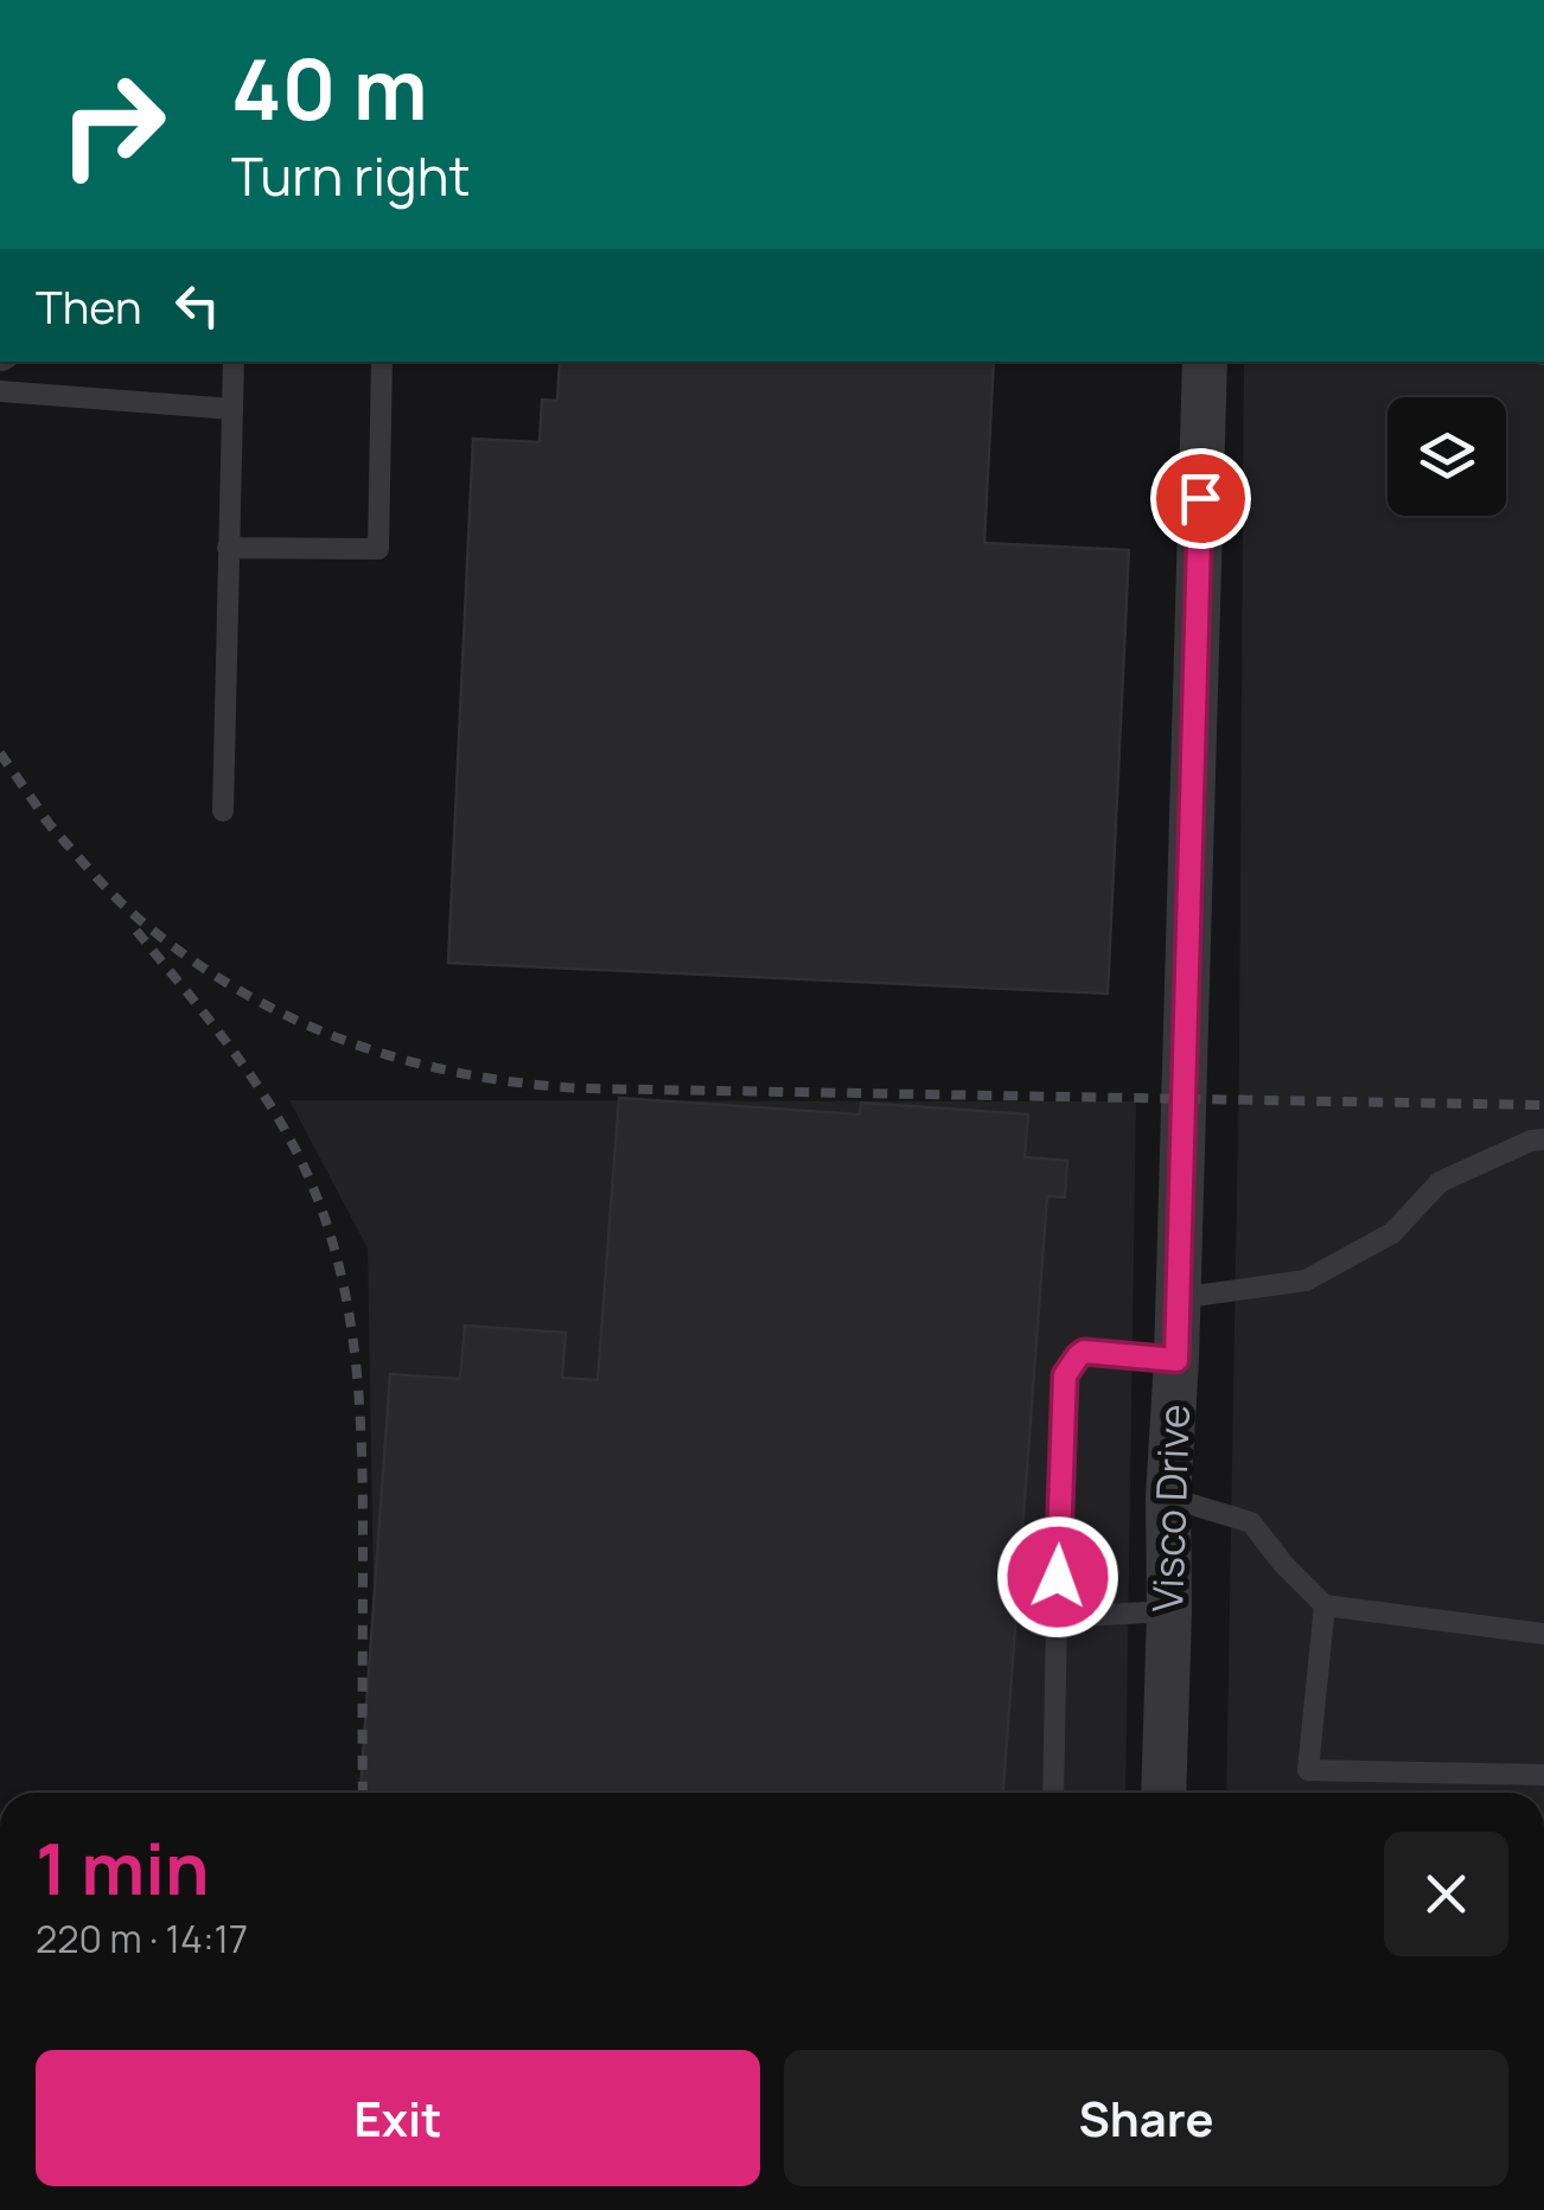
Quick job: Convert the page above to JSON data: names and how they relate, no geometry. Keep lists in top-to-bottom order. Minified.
{"streets":{"street":["Visco Drive"]},"page":{"turn":["40 m","Turn right"],"then":"Then","heading":["1 min","220 m · 14:17"],"buttons":["Exit","Share"]}}
